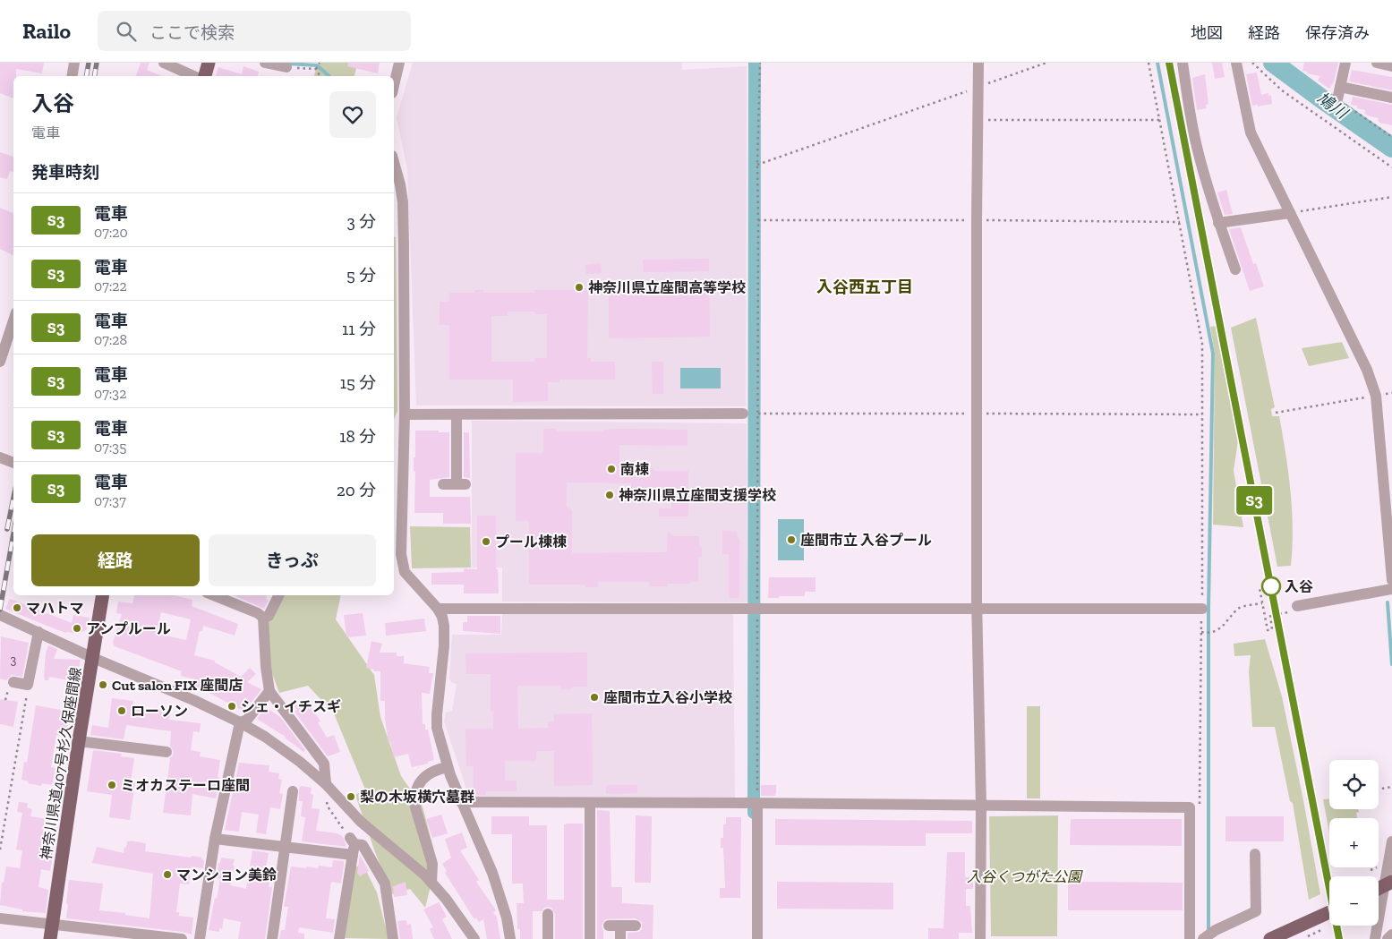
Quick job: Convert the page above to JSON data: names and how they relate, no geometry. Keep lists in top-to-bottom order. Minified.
{"streets":{"main road":["神奈川県道407号杉久保座間線"]},"districts":["入谷西五丁目"],"water":["鳩川"],"parks":["入谷くつがた公園"],"places":["神奈川県立座間高等学校","南棟","神奈川県立座間支援学校","座間市立 入谷プール","プール棟棟","入谷","マハトマ","アンプルール","Cut salon FIX 座間店","座間市立入谷小学校","シェ・イチスギ","ローソン","ミオカステーロ座間","梨の木坂横穴墓群","マンション美鈴"],"house_numbers":["3"],"page":{"header":"Railo","search":"ここで検索","nav":["地図","経路","保存済み"],"on_map":"S3","heading":[["入谷","電車"],"発車時刻"],"list":[{"mark":"S3","name":"電車","note":"07:20","value":"3 分"},{"mark":"S3","name":"電車","note":"07:22","value":"5 分"},{"mark":"S3","name":"電車","note":"07:28","value":"11 分"},{"mark":"S3","name":"電車","note":"07:32","value":"15 分"},{"mark":"S3","name":"電車","note":"07:35","value":"18 分"},{"mark":"S3","name":"電車","note":"07:37","value":"20 分"}],"buttons":["経路","きっぷ"],"map_buttons":["+","−"]}}
